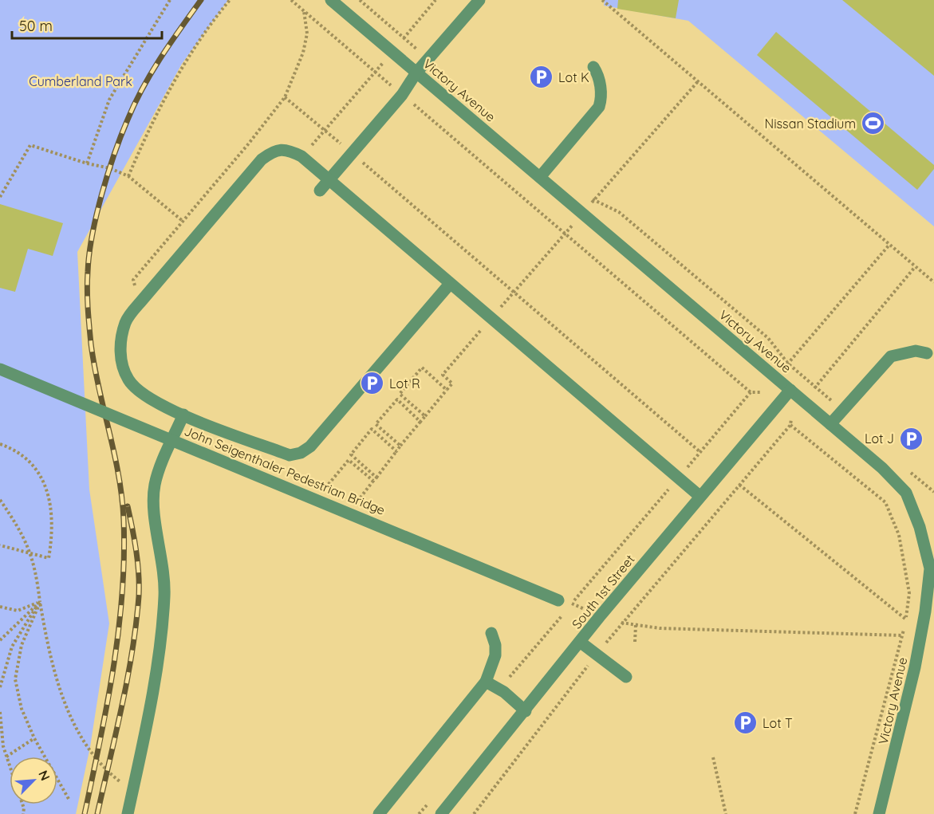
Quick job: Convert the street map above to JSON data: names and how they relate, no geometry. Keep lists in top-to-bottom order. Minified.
{"streets":{"street":["Victory Avenue","John Seigenthaler Pedestrian Bridge","South 1st Street"]},"crossings":[["Victory Avenue","South 1st Street"]],"parks":["Cumberland Park"],"places":{"parking":["Lot K","Lot R","Lot J","Lot T"],"sports":["Nissan Stadium"]},"scale_bar":"50 m","north":"top right"}
